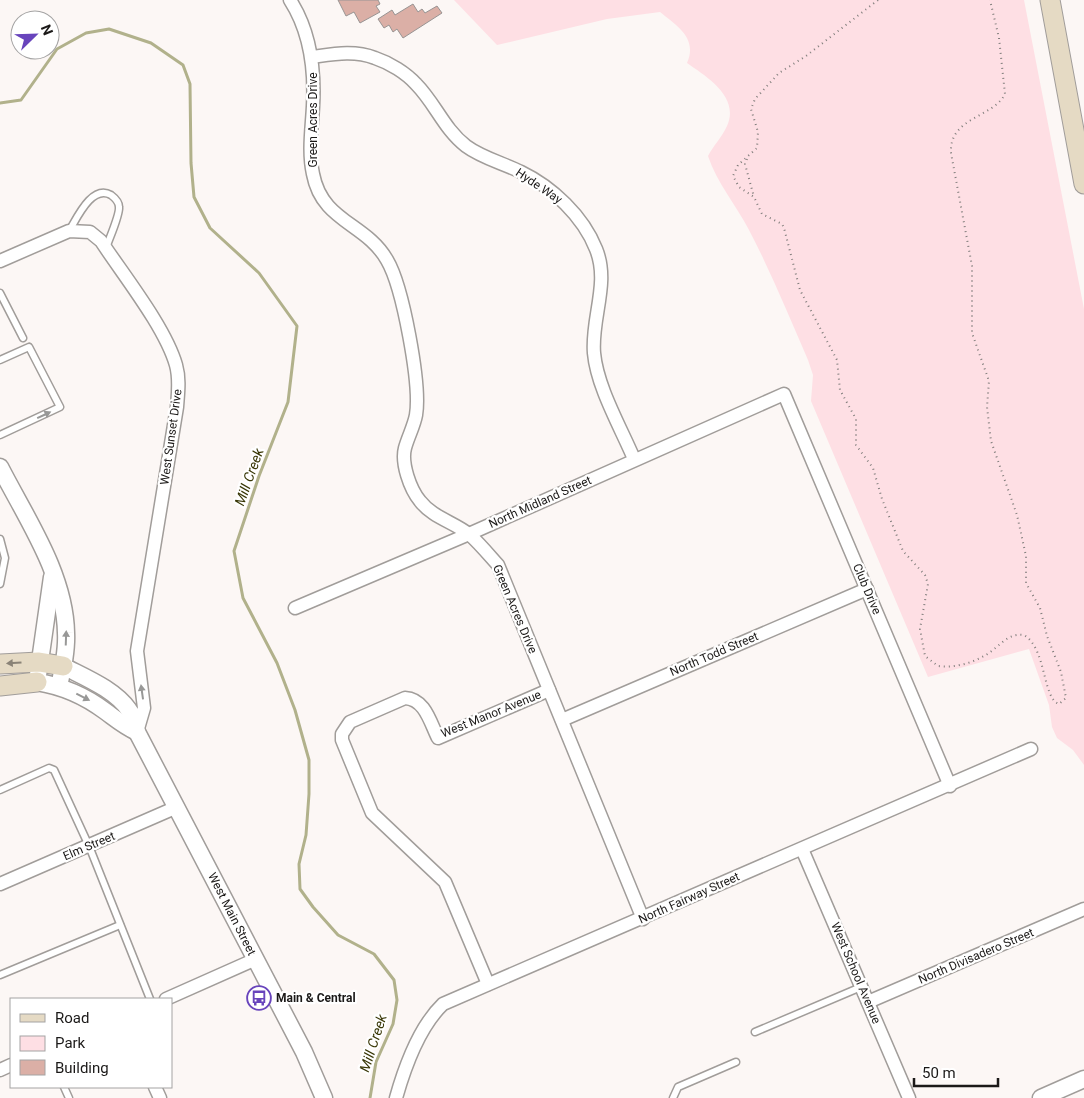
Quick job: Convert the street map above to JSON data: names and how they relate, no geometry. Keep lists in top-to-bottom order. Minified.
{"streets":{"street":["Green Acres Drive","Hyde Way","West Sunset Drive","North Midland Street","Club Drive","North Todd Street","West Manor Avenue","Elm Street","North Fairway Street","West Main Street","North Divisadero Street","West School Avenue"]},"crossings":[["Green Acres Drive","Hyde Way"],["Green Acres Drive","North Midland Street"],["Green Acres Drive","North Todd Street"],["Green Acres Drive","West Manor Avenue"],["Green Acres Drive","North Fairway Street"],["Hyde Way","North Midland Street"],["West Sunset Drive","West Main Street"],["North Midland Street","Club Drive"],["Club Drive","North Todd Street"],["Club Drive","North Fairway Street"],["West Manor Avenue","North Fairway Street"],["Elm Street","West Main Street"],["North Fairway Street","West School Avenue"],["North Divisadero Street","West School Avenue"]],"water":["Mill Creek"],"places":{"bus stop":["Main & Central"]},"legend":["Road","Park","Building"],"scale_bar":"50 m","north":"top right"}
